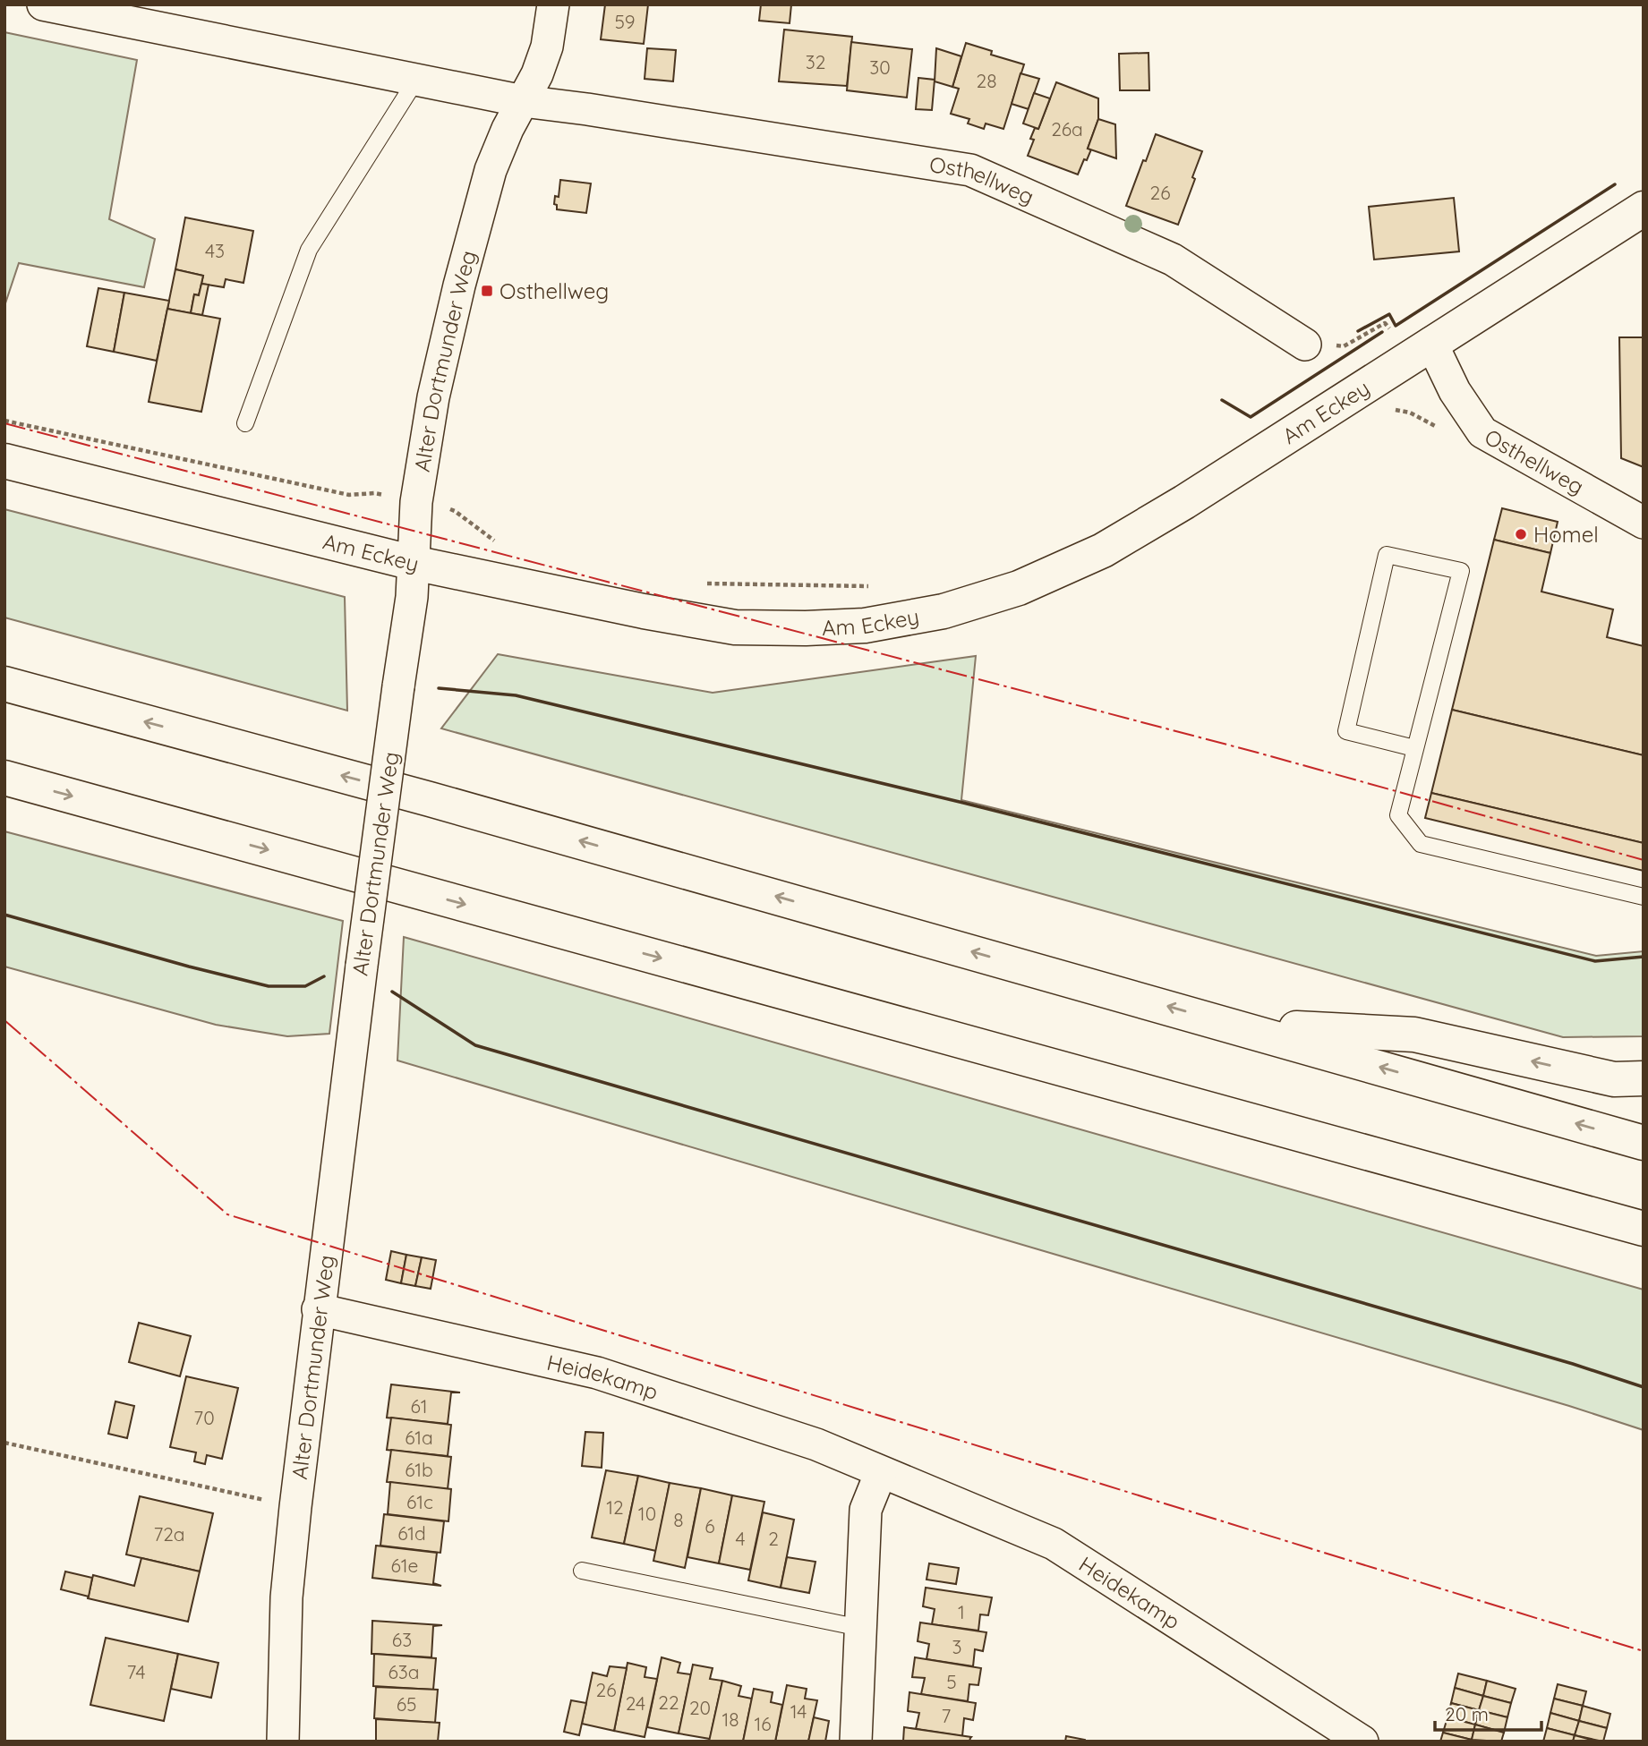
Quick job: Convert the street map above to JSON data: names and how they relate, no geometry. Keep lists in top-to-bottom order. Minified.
{"streets":{"main road":["Am Eckey"],"street":["Osthellweg","Alter Dortmunder Weg","Heidekamp"]},"crossings":[["Osthellweg","Alter Dortmunder Weg"],["Osthellweg","Am Eckey"],["Alter Dortmunder Weg","Am Eckey"],["Alter Dortmunder Weg","Heidekamp"]],"places":{"transit":["Osthellweg"],"other":["Homel"]},"house_numbers":["59","32","30","28","26a","26","43","61","70","61a","61b","61c","12","10","8","6","61d","72a","4","2","61e","1","63","3","74","63a","5","26","22","24","65","20","14","7","18","16"],"scale_bar":"20 m"}
